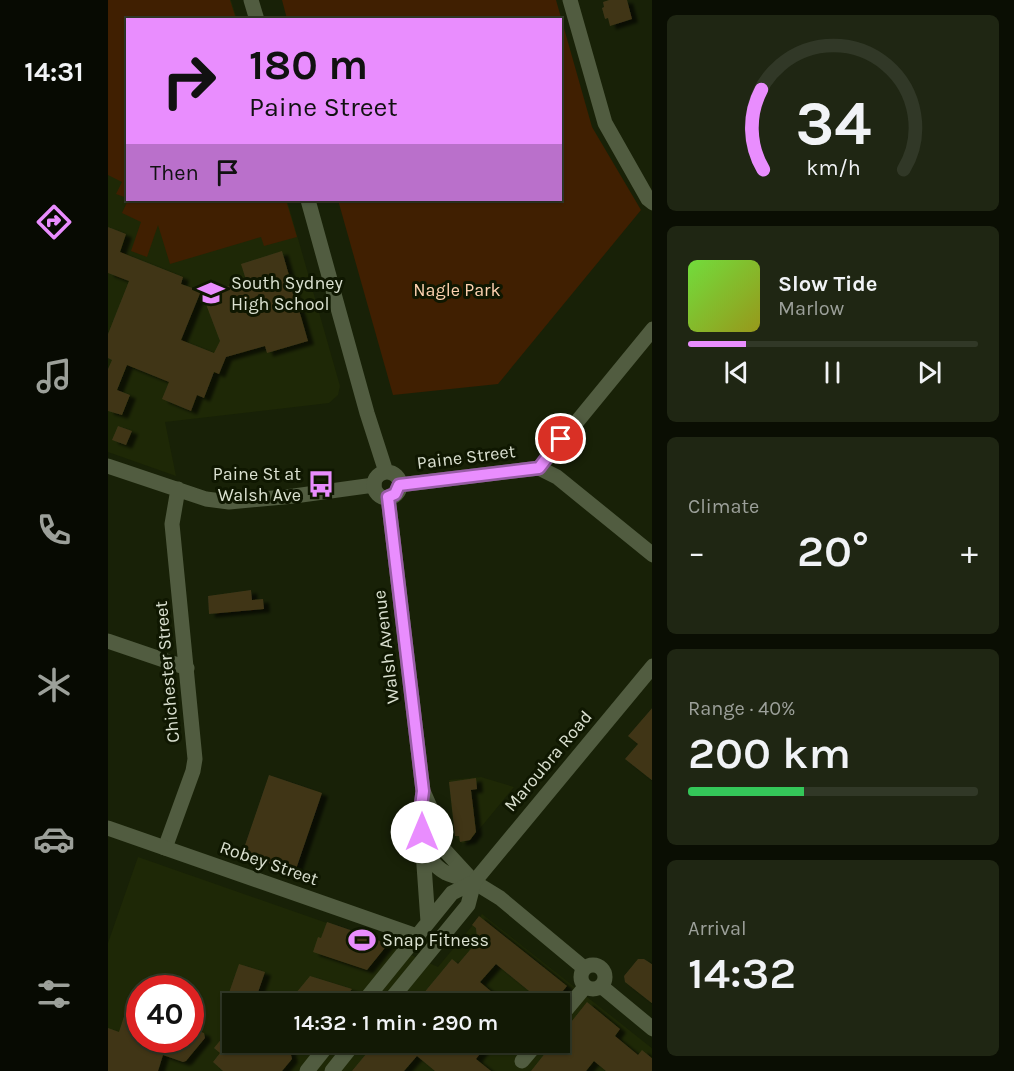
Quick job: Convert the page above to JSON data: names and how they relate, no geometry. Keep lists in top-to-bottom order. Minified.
{"streets":{"street":["Paine Street","Walsh Avenue","Chichester Street","Maroubra Road","Robey Street"]},"crossings":[["Paine Street","Walsh Avenue"],["Walsh Avenue","Maroubra Road"],["Chichester Street","Robey Street"],["Maroubra Road","Robey Street"]],"parks":["Nagle Park"],"places":{"school or university":["South Sydney High School"],"bus stop":["Paine St at Walsh Ave"],"sports":["Snap Fitness"]},"page":{"tabs":"14:31","turn":["180 m","Paine Street"],"then":"Then","song":["Slow Tide","Marlow"],"tile":["Climate",["Range · 40%","200 km"],["Arrival","14:32"]],"heat":["−","20°","+"],"limit":"40","trip":"14:32 · 1 min · 290 m","gauge":["34","km/h"]}}
